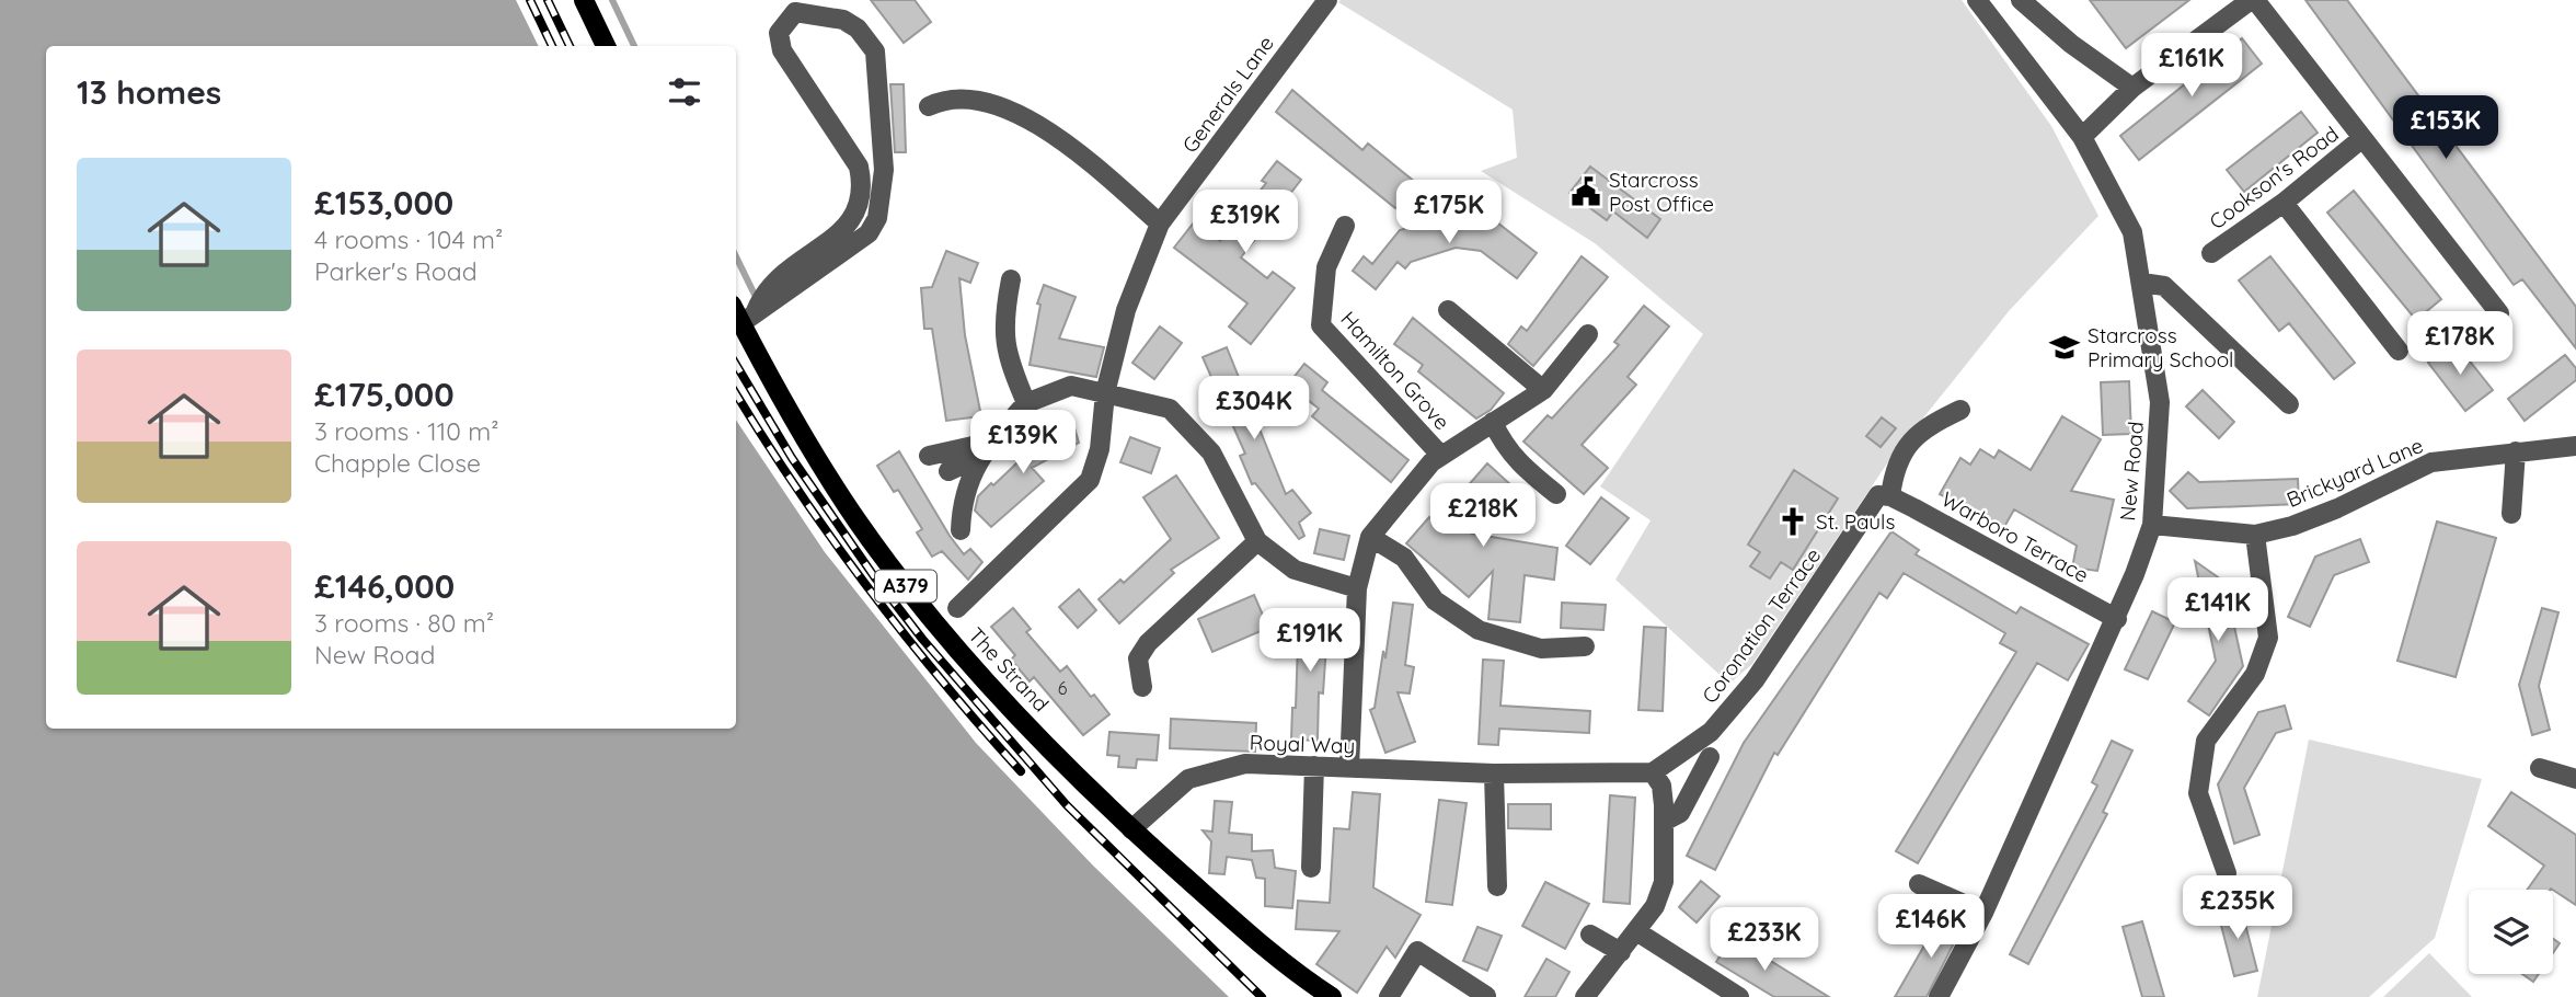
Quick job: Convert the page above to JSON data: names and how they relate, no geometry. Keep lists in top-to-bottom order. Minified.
{"streets":{"main road":["A379","The Strand"],"street":["Generals Lane","Cookson's Road","Hamilton Grove","New Road","Brickyard Lane","Warboro Terrace","Coronation Terrace","Royal Way"]},"crossings":[["New Road","Brickyard Lane"],["New Road","Warboro Terrace"],["Warboro Terrace","Coronation Terrace"],["Coronation Terrace","Royal Way"],["The Strand","Royal Way"]],"places":{"public building":["Starcross Post Office"],"school or university":["Starcross Primary School"],"church":["St. Pauls"]},"house_numbers":["6"],"page":{"price":["£161K","£153K","£175K","£319K","£178K","£304K","£139K","£218K","£141K","£191K","£235K","£146K","£233K"],"heading":"13 homes","list":[{"name":"£153,000","note":"4 rooms · 104 m² · Parker's Road"},{"name":"£175,000","note":"3 rooms · 110 m² · Chapple Close"},{"name":"£146,000","note":"3 rooms · 80 m² · New Road"}]}}
